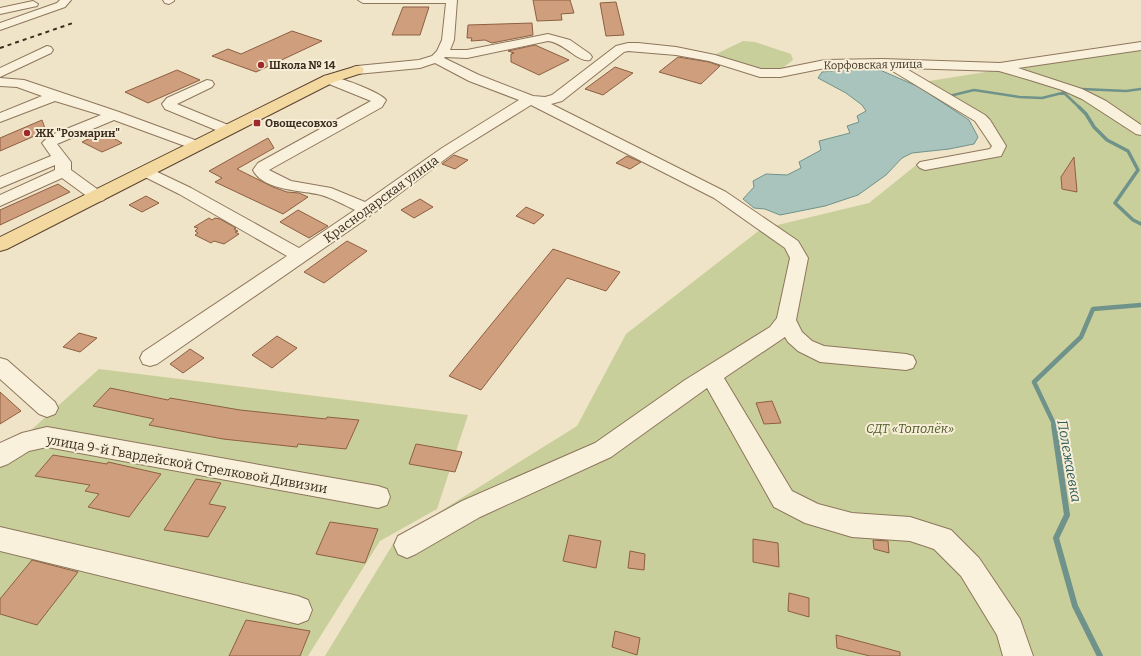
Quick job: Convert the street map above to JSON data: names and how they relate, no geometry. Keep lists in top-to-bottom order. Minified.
{"streets":{"street":["Корфовская улица","Краснодарская улица","улица 9-й Гвардейской Стрелковой Дивизии"]},"crossings":[["Корфовская улица","Краснодарская улица"]],"water":["Полежаевка"],"parks":["СДТ «Тополёк»"],"places":{"other":["Школа № 14","ЖК \"Розмарин\""],"transit":["Овощесовхоз"]}}
